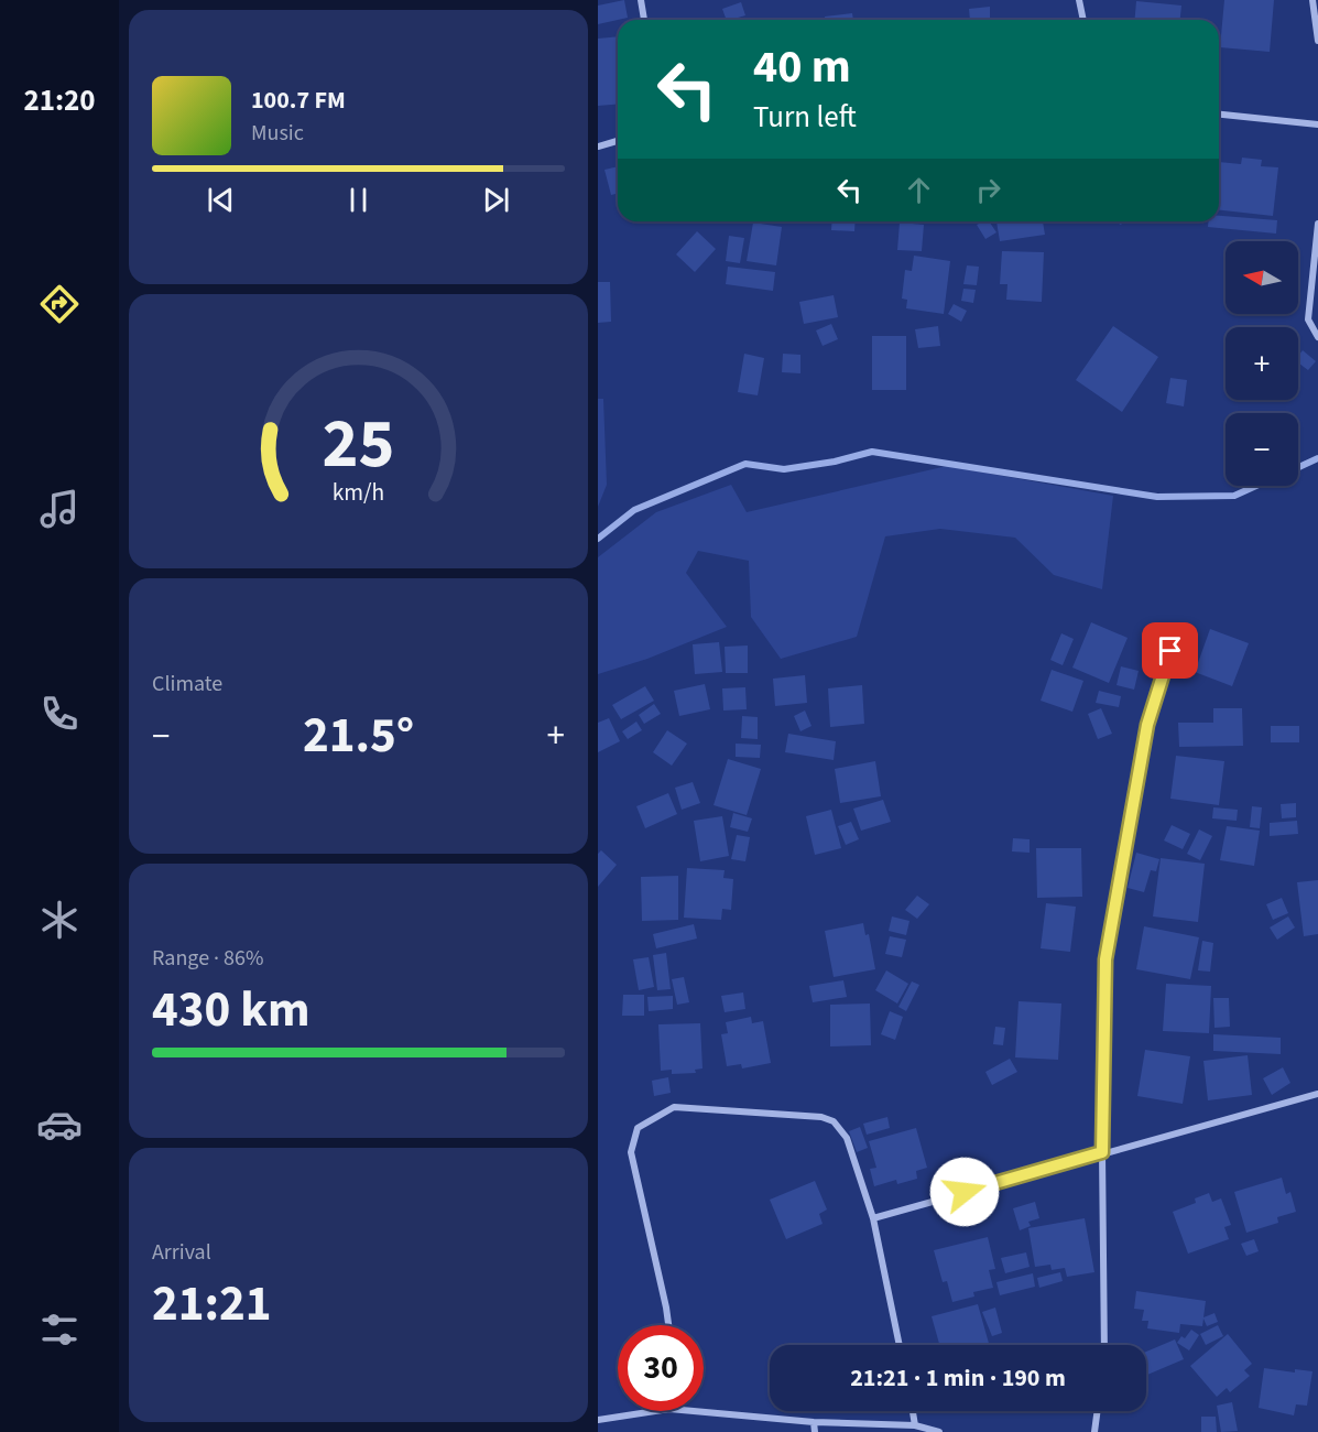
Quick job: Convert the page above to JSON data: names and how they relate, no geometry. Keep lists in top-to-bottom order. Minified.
{"north":"left","page":{"tabs":"21:20","turn":["40 m","Turn left"],"song":["100.7 FM","Music"],"map_buttons":["+","−"],"tile":["Climate",["Range · 86%","430 km"],["Arrival","21:21"]],"heat":["−","21.5°","+"],"limit":"30","trip":"21:21 · 1 min · 190 m","gauge":["25","km/h"]}}
